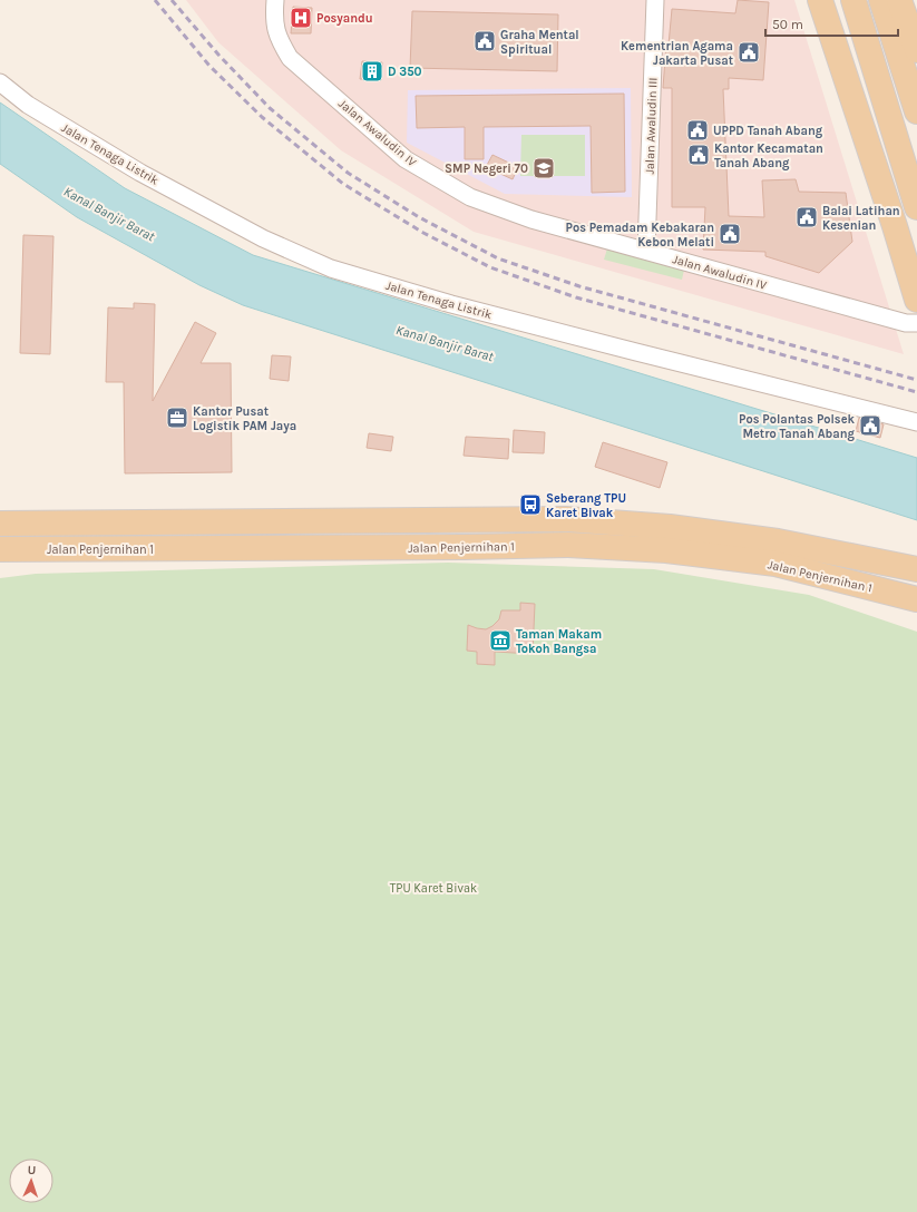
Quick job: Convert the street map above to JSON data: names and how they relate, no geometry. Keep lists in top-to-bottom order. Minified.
{"streets":{"main road":["Jalan Penjernihan 1"],"street":["Jalan Awaludin III","Jalan Awaludin IV","Jalan Tenaga Listrik"]},"crossings":[["Jalan Awaludin III","Jalan Awaludin IV"]],"water":["Kanal Banjir Barat"],"parks":["TPU Karet Bivak"],"places":{"hospital":["Posyandu"],"public building":["Graha Mental Spiritual","Kementrian Agama Jakarta Pusat","UPPD Tanah Abang","Kantor Kecamatan Tanah Abang","Balai Latihan Kesenian","Pos Pemadam Kebakaran Kebon Melati","Pos Polantas Polsek Metro Tanah Abang"],"building":["D 350"],"school or university":["SMP Negeri 70"],"office":["Kantor Pusat Logistik PAM Jaya"],"bus stop":["Seberang TPU Karet Bivak"],"museum":["Taman Makam Tokoh Bangsa"]},"scale_bar":"50 m","north":"top"}
